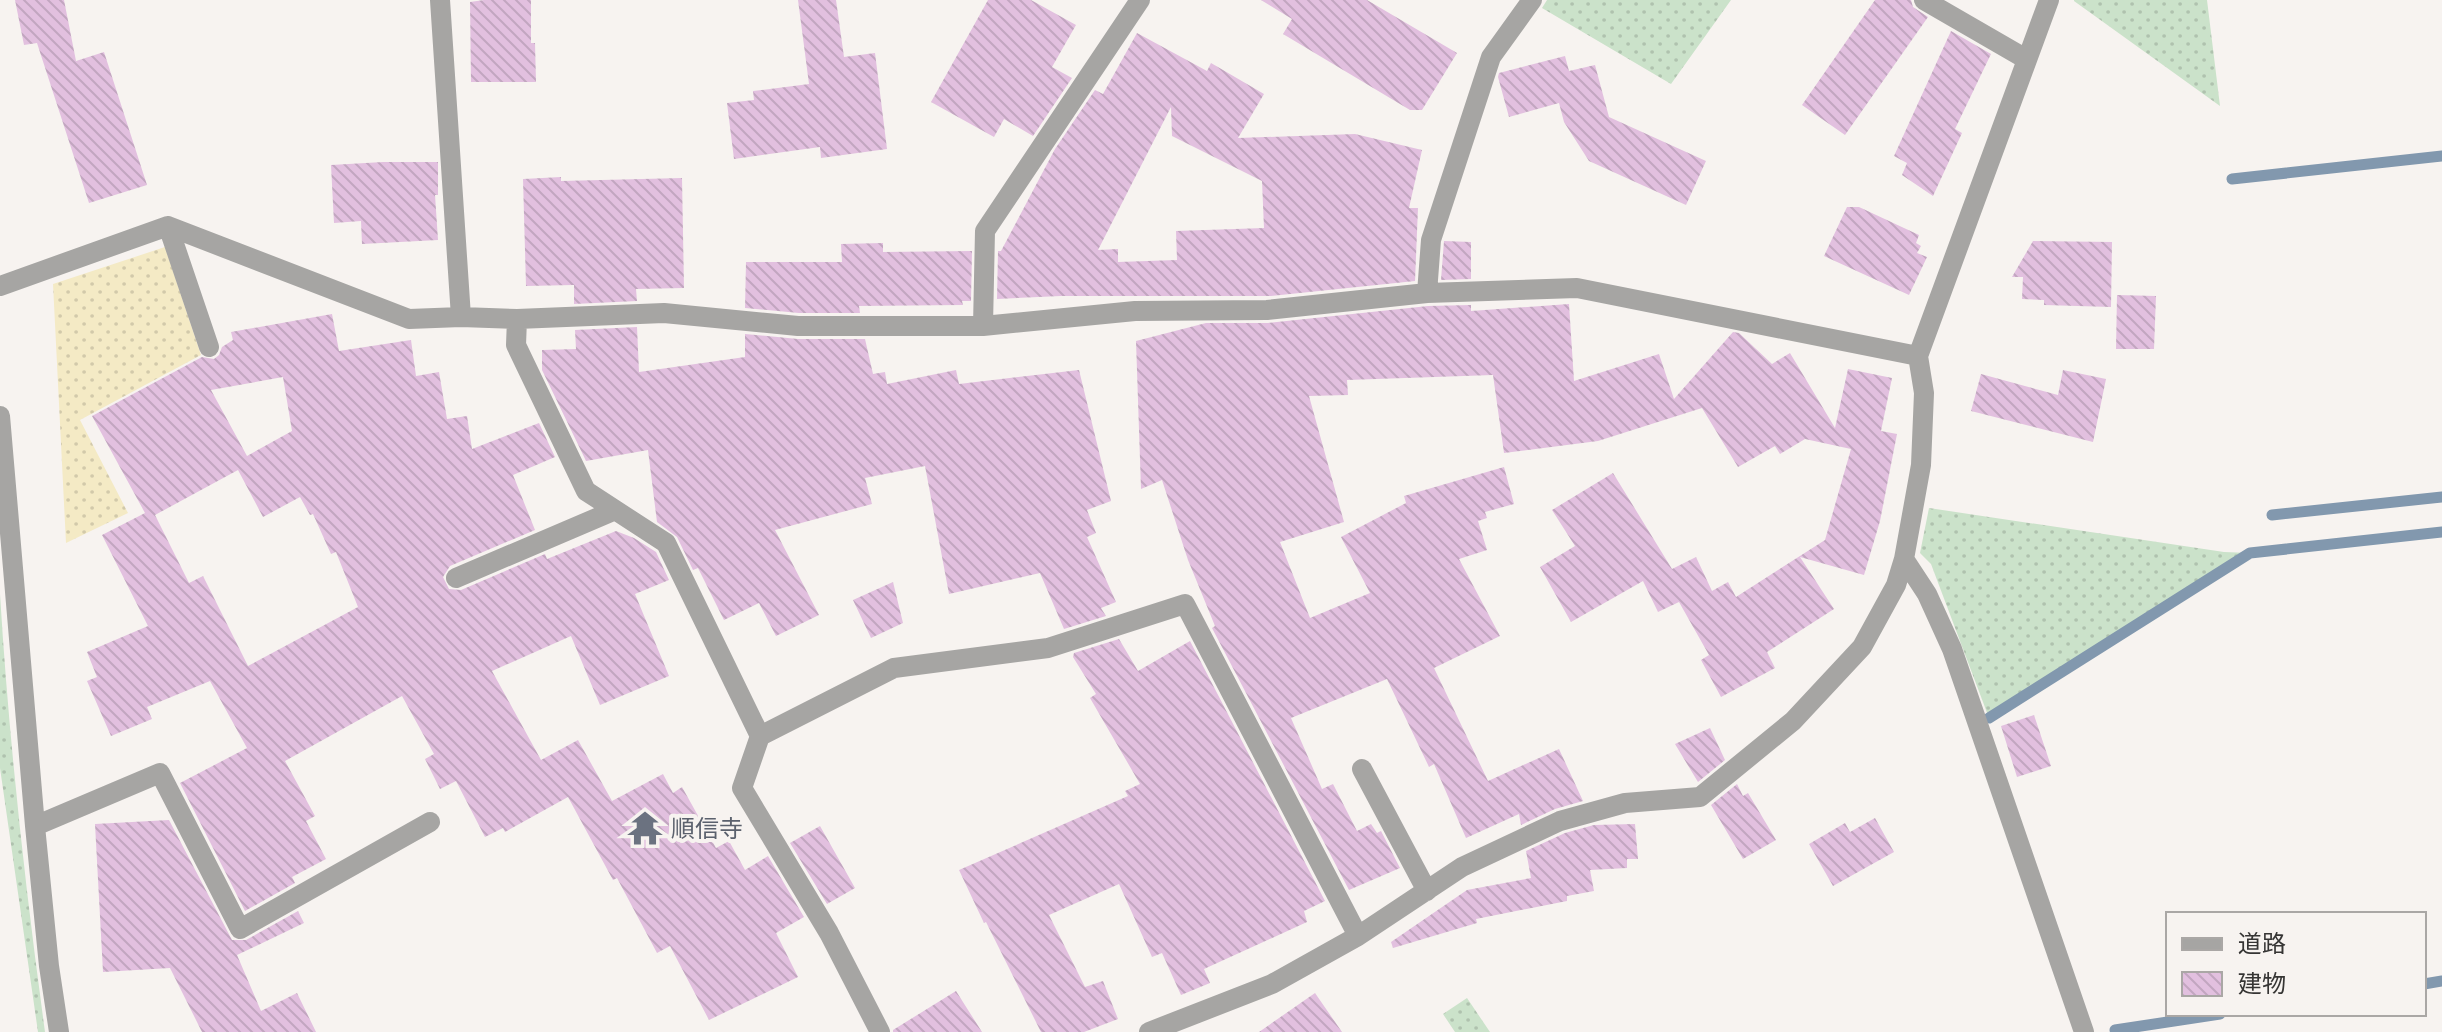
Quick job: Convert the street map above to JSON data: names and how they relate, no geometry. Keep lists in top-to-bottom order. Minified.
{"places":{"temple":["順信寺"]},"legend":["道路","建物"]}
